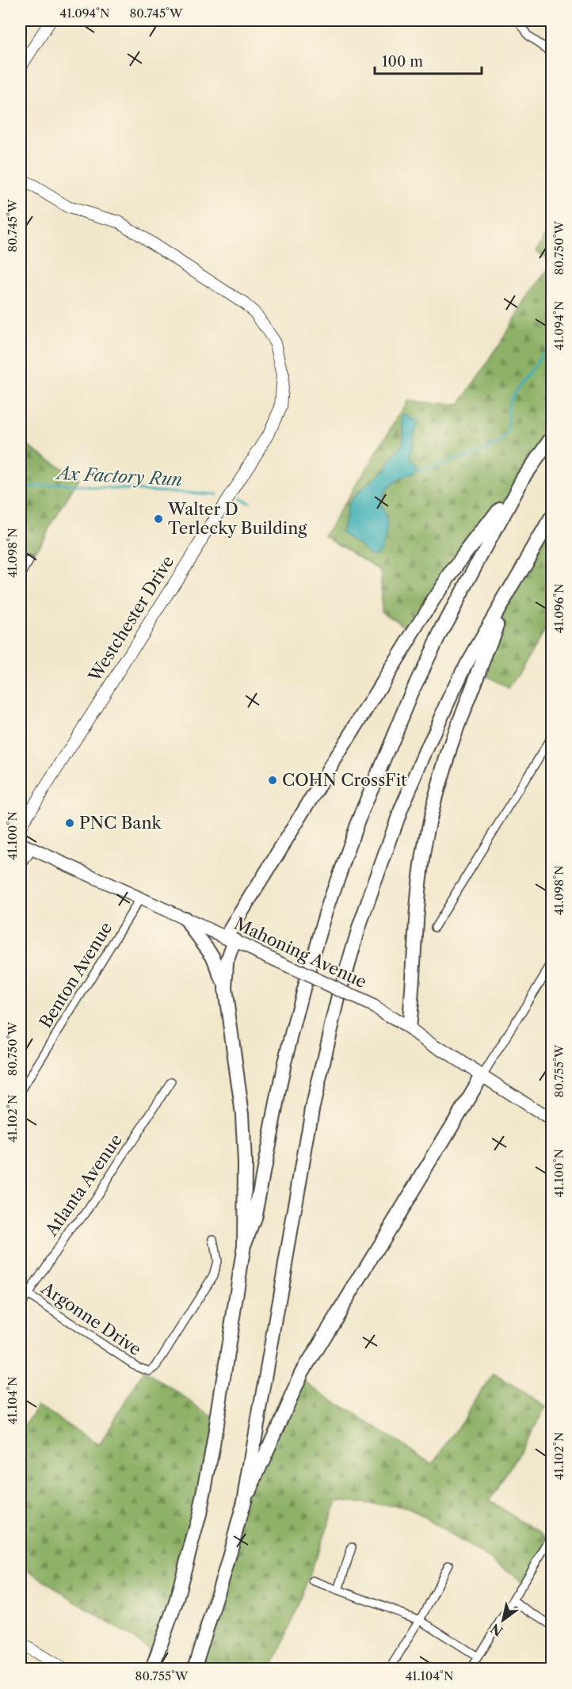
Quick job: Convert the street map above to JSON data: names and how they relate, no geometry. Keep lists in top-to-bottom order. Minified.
{"streets":{"main road":["Mahoning Avenue"],"street":["Westchester Drive","Benton Avenue","Atlanta Avenue","Argonne Drive"]},"crossings":[["Mahoning Avenue","Benton Avenue"],["Atlanta Avenue","Argonne Drive"]],"water":["Ax Factory Run"],"places":["Walter D Terlecky Building","COHN CrossFit","PNC Bank"],"scale_bar":"100 m","north":"bottom left","coordinates":["41.094°N","80.745°W","80.750°W","41.098°N","41.096°N","41.100°N","80.755°W","41.102°N","41.104°N"]}
